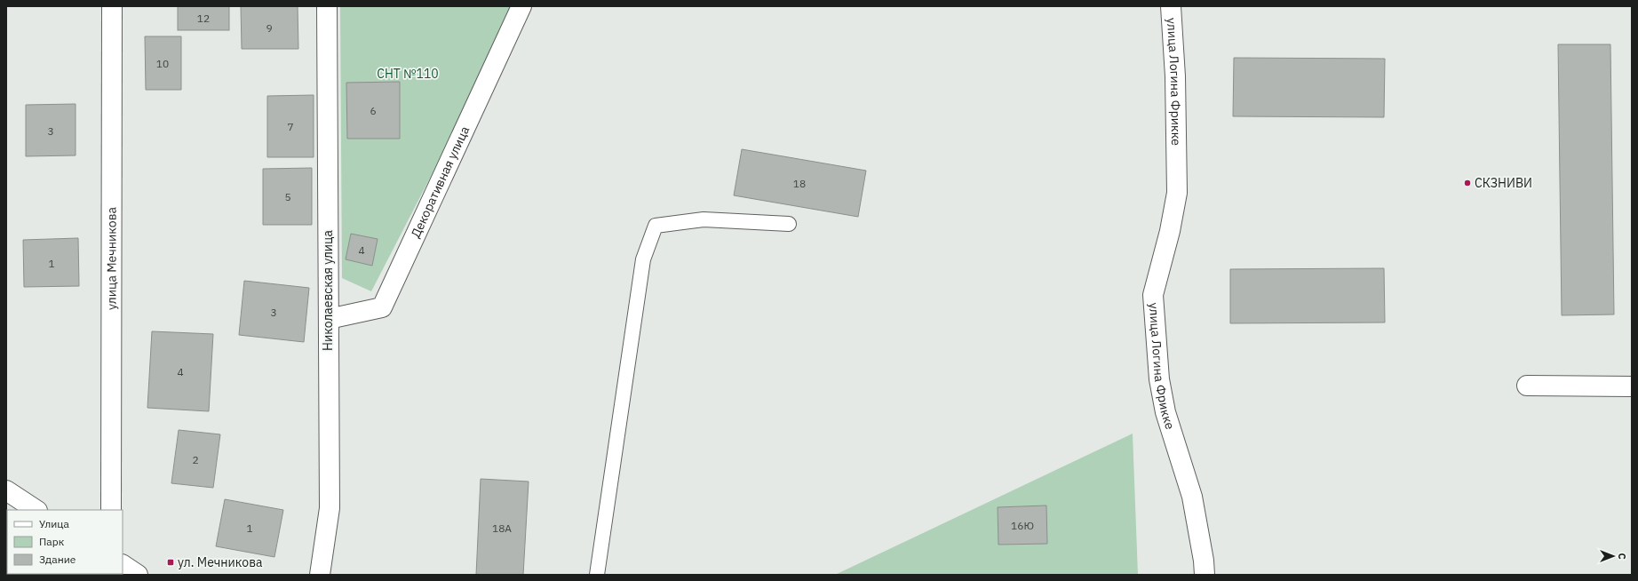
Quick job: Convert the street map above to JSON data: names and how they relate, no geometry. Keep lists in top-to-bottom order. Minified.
{"streets":{"street":["улица Логина Фрикке","Декоративная улица","улица Мечникова","Николаевская улица"]},"crossings":[["Декоративная улица","Николаевская улица"]],"parks":["СНТ №110"],"places":{"other":["СКЗНИВИ"],"transit":["ул. Мечникова"]},"house_numbers":["12","9","10","6","7","3","18","5","4","1","3","4","2","16Ю","1","18А"],"legend":["Улица","Парк","Здание"],"north":"right"}
